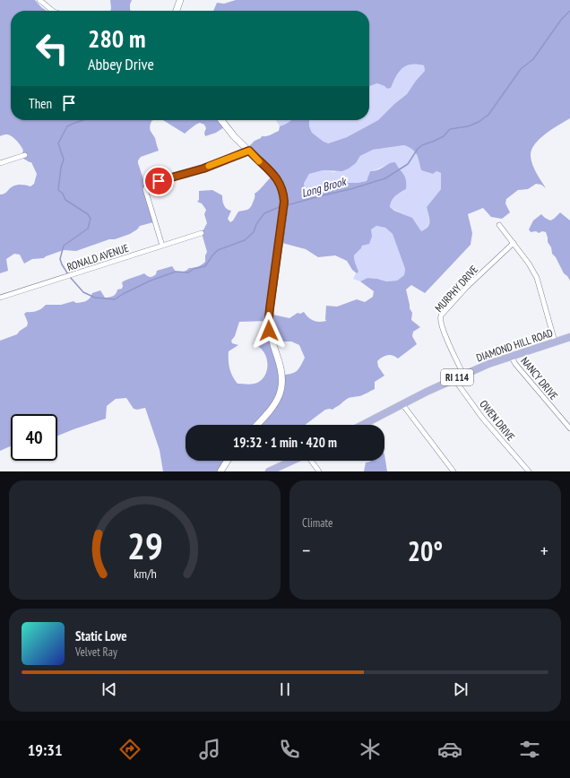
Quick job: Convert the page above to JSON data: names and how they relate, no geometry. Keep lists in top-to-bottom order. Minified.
{"streets":{"main road":["DIAMOND HILL ROAD","RI 114"],"street":["RONALD AVENUE","MURPHY DRIVE","NANCY DRIVE","OWEN DRIVE"]},"crossings":[["MURPHY DRIVE","DIAMOND HILL ROAD"],["DIAMOND HILL ROAD","NANCY DRIVE"],["DIAMOND HILL ROAD","OWEN DRIVE"]],"water":["Long Brook"],"page":{"turn":["280 m","Abbey Drive"],"then":"Then","limit":"40","trip":"19:32 · 1 min · 420 m","tile":"Climate","heat":["−","20°","+"],"song":["Static Love","Velvet Ray"],"tabs":"19:31","gauge":["29","km/h"]}}
